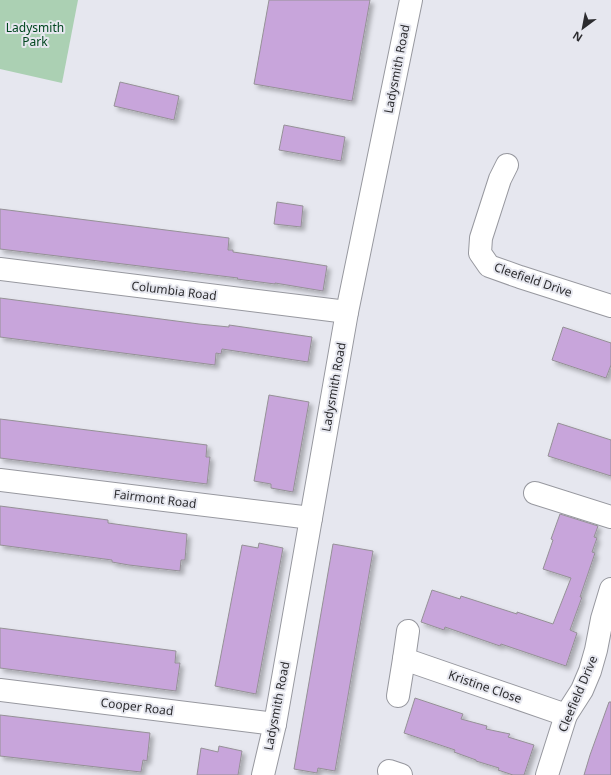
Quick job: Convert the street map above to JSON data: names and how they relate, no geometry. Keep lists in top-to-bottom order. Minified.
{"streets":{"street":["Ladysmith Road","Cleefield Drive","Columbia Road","Fairmont Road","Kristine Close","Cooper Road"]},"crossings":[["Ladysmith Road","Columbia Road"],["Ladysmith Road","Fairmont Road"],["Ladysmith Road","Cooper Road"],["Cleefield Drive","Kristine Close"]],"parks":["Ladysmith Park"],"north":"bottom left"}
